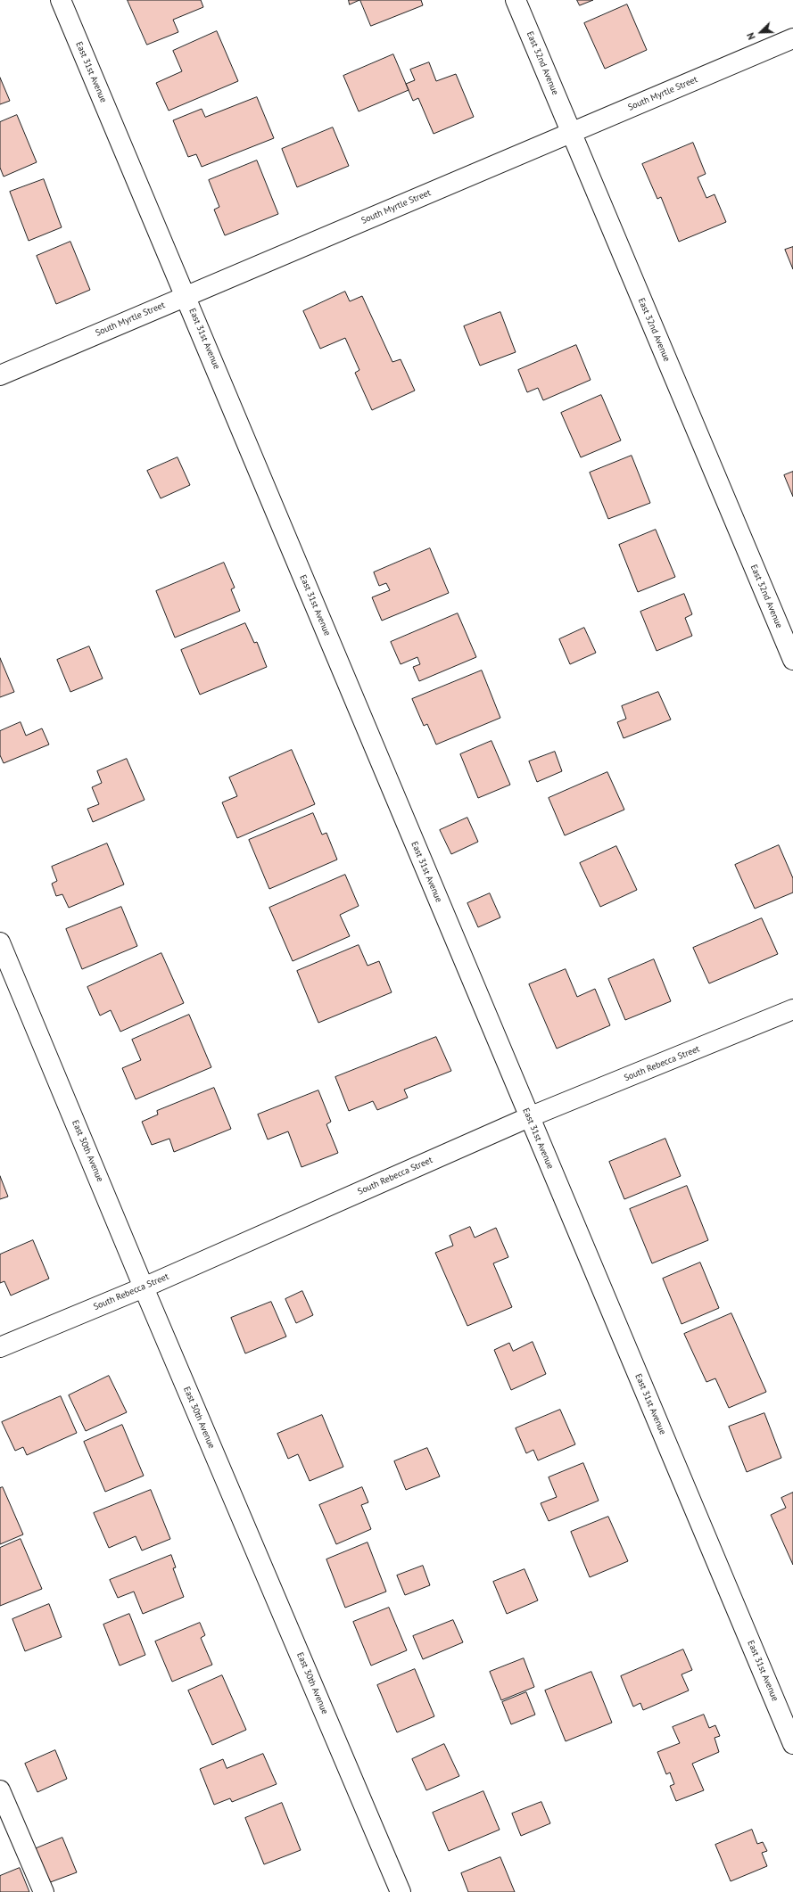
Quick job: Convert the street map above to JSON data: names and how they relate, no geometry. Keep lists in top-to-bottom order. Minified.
{"streets":{"street":["East 32nd Avenue","East 31st Avenue","South Myrtle Street","South Rebecca Street","East 30th Avenue"]},"crossings":[["East 32nd Avenue","South Myrtle Street"],["East 31st Avenue","South Myrtle Street"],["East 31st Avenue","South Rebecca Street"],["South Rebecca Street","East 30th Avenue"]],"north":"bottom left"}
